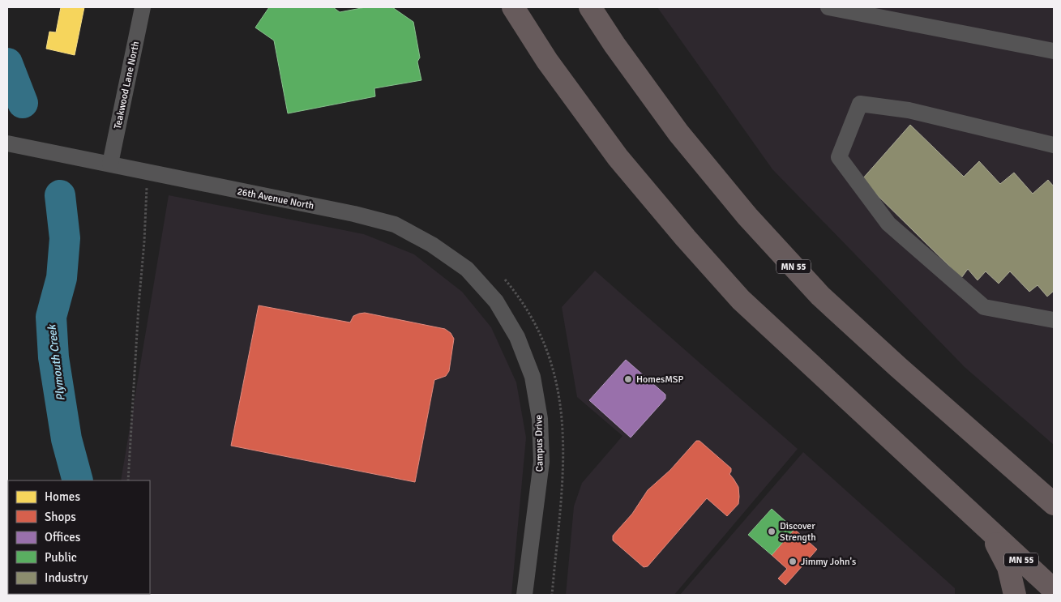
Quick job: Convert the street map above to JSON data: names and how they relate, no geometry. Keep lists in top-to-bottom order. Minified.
{"streets":{"highway":["MN 55"],"street":["Teakwood Lane North","26th Avenue North","Campus Drive"]},"crossings":[["Teakwood Lane North","26th Avenue North"],["26th Avenue North","Campus Drive"]],"water":["Plymouth Creek"],"places":["HomesMSP","Discover Strength","Jimmy John's"],"legend":["Homes","Shops","Offices","Public","Industry"]}
